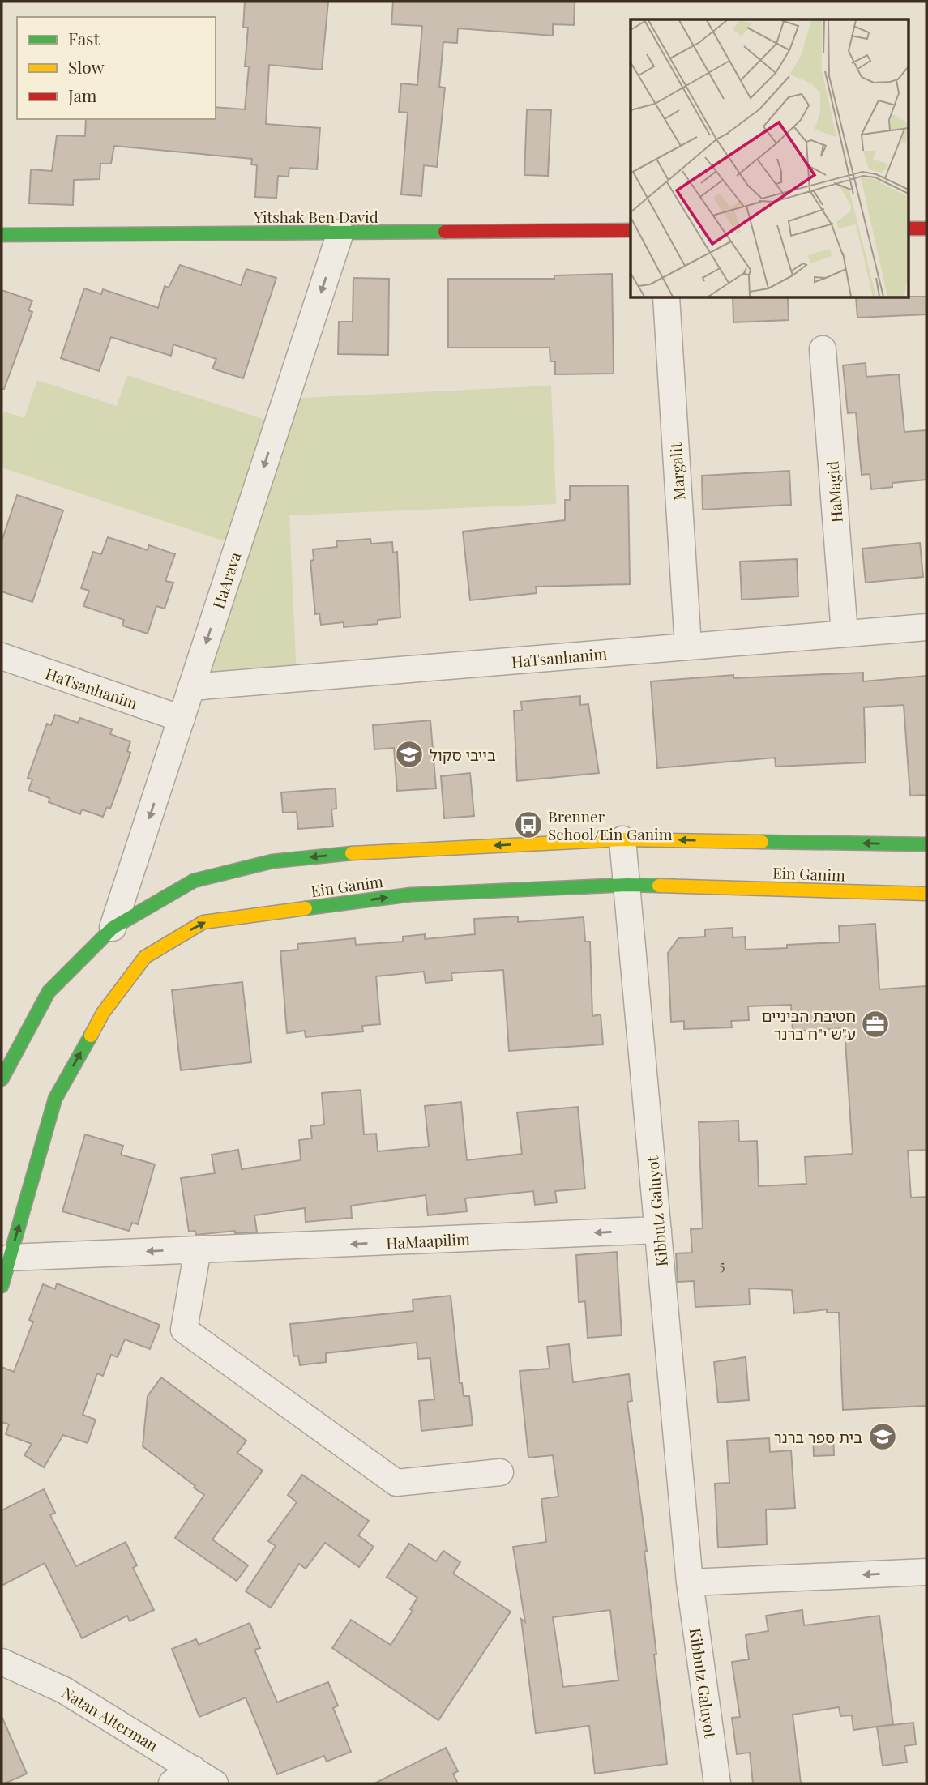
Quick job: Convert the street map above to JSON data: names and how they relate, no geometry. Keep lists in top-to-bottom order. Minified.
{"streets":{"main road":["Yitshak Ben David","Ein Ganim"],"street":["Margalit","HaMagid","HaArava","HaTsanhanim","Kibbutz Galuyot","HaMaapilim","Natan Alterman"]},"crossings":[["Yitshak Ben David","HaArava"],["Margalit","HaTsanhanim"],["HaMagid","HaTsanhanim"],["HaArava","HaTsanhanim"],["HaArava","Ein Ganim"],["Ein Ganim","Kibbutz Galuyot"],["Ein Ganim","HaMaapilim"],["Kibbutz Galuyot","HaMaapilim"]],"one_way":["HaArava","HaMaapilim"],"places":{"school or university":["בייבי סקול","בית ספר ברנר"],"bus stop":["Brenner School/Ein Ganim"],"office":["חטיבת הביניים ע\"ש י\"ח ברנר"]},"house_numbers":["5"],"legend":["Fast","Slow","Jam"]}
